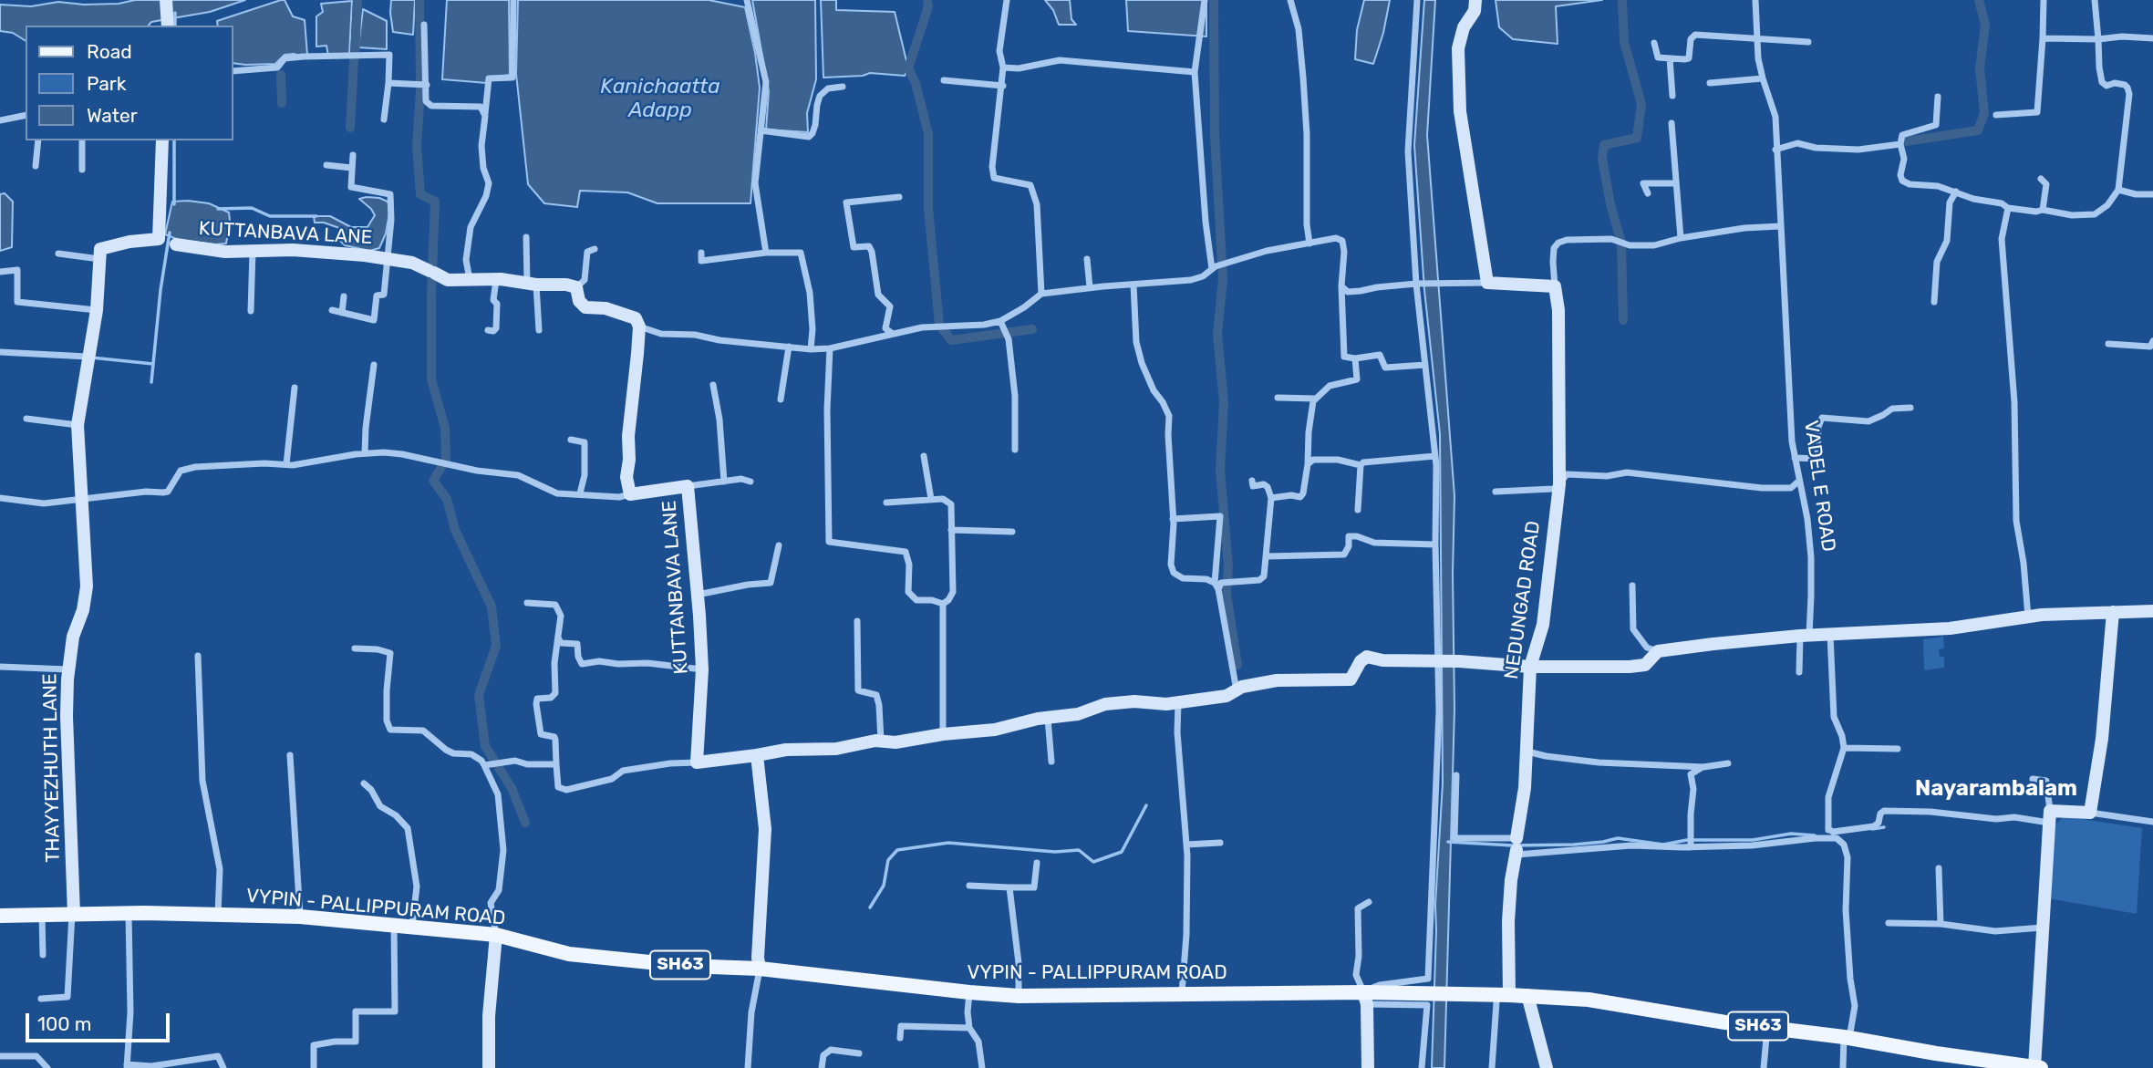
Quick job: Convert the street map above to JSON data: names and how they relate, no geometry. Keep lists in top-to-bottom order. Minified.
{"streets":{"main road":["VYPIN - PALLIPPURAM ROAD","SH63"],"street":["KUTTANBAVA LANE","VADEL E ROAD","NEDUNGAD ROAD","THAYYEZHUTH LANE"]},"crossings":[["VADEL E ROAD","NEDUNGAD ROAD"],["NEDUNGAD ROAD","VYPIN - PALLIPPURAM ROAD"],["THAYYEZHUTH LANE","VYPIN - PALLIPPURAM ROAD"]],"districts":["Nayarambalam"],"water":["Kanichaatta Adapp"],"legend":["Road","Park","Water"],"scale_bar":"100 m"}
